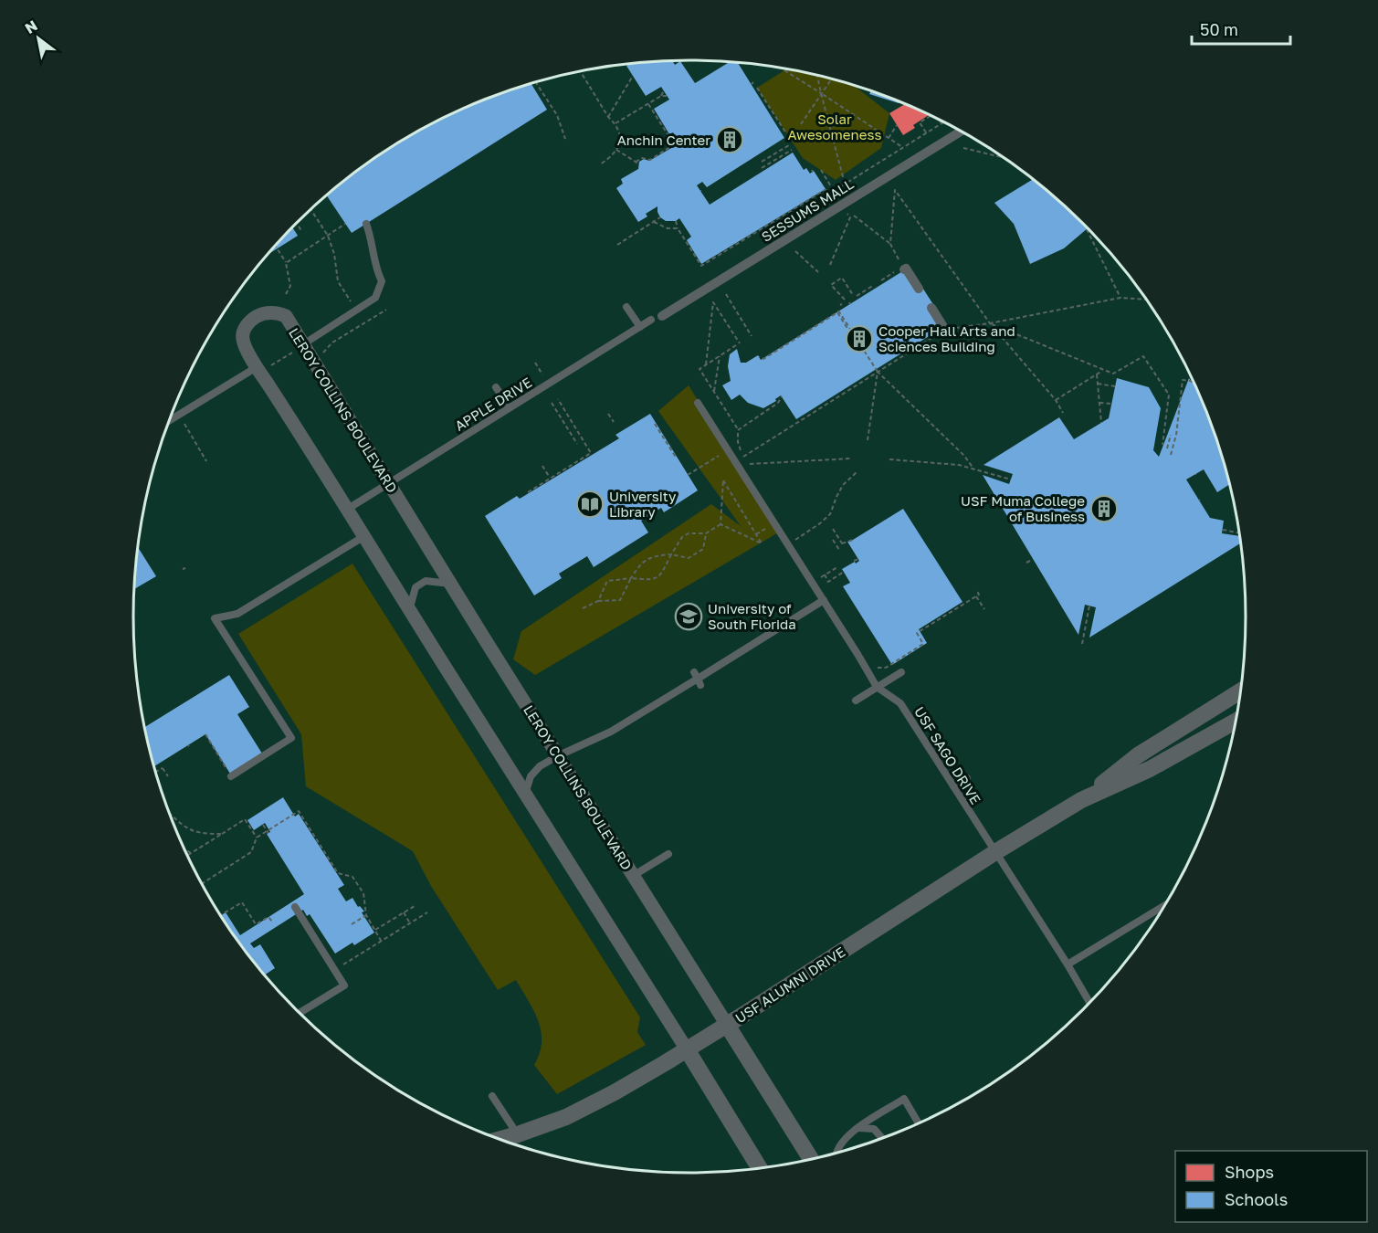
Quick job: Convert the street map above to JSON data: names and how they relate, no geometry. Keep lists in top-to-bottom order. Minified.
{"streets":{"street":["SESSUMS MALL","LEROY COLLINS BOULEVARD","USF ALUMNI DRIVE"],"lane":["APPLE DRIVE","USF SAGO DRIVE"]},"crossings":[["APPLE DRIVE","LEROY COLLINS BOULEVARD"],["LEROY COLLINS BOULEVARD","USF ALUMNI DRIVE"],["USF SAGO DRIVE","USF ALUMNI DRIVE"]],"parks":["Solar Awesomeness"],"places":{"building":["Anchin Center","Cooper Hall Arts and Sciences Building","USF Muma College of Business"],"library":["University Library"],"school or university":["University of South Florida"]},"legend":["Shops","Schools"],"scale_bar":"50 m","north":"top left"}
